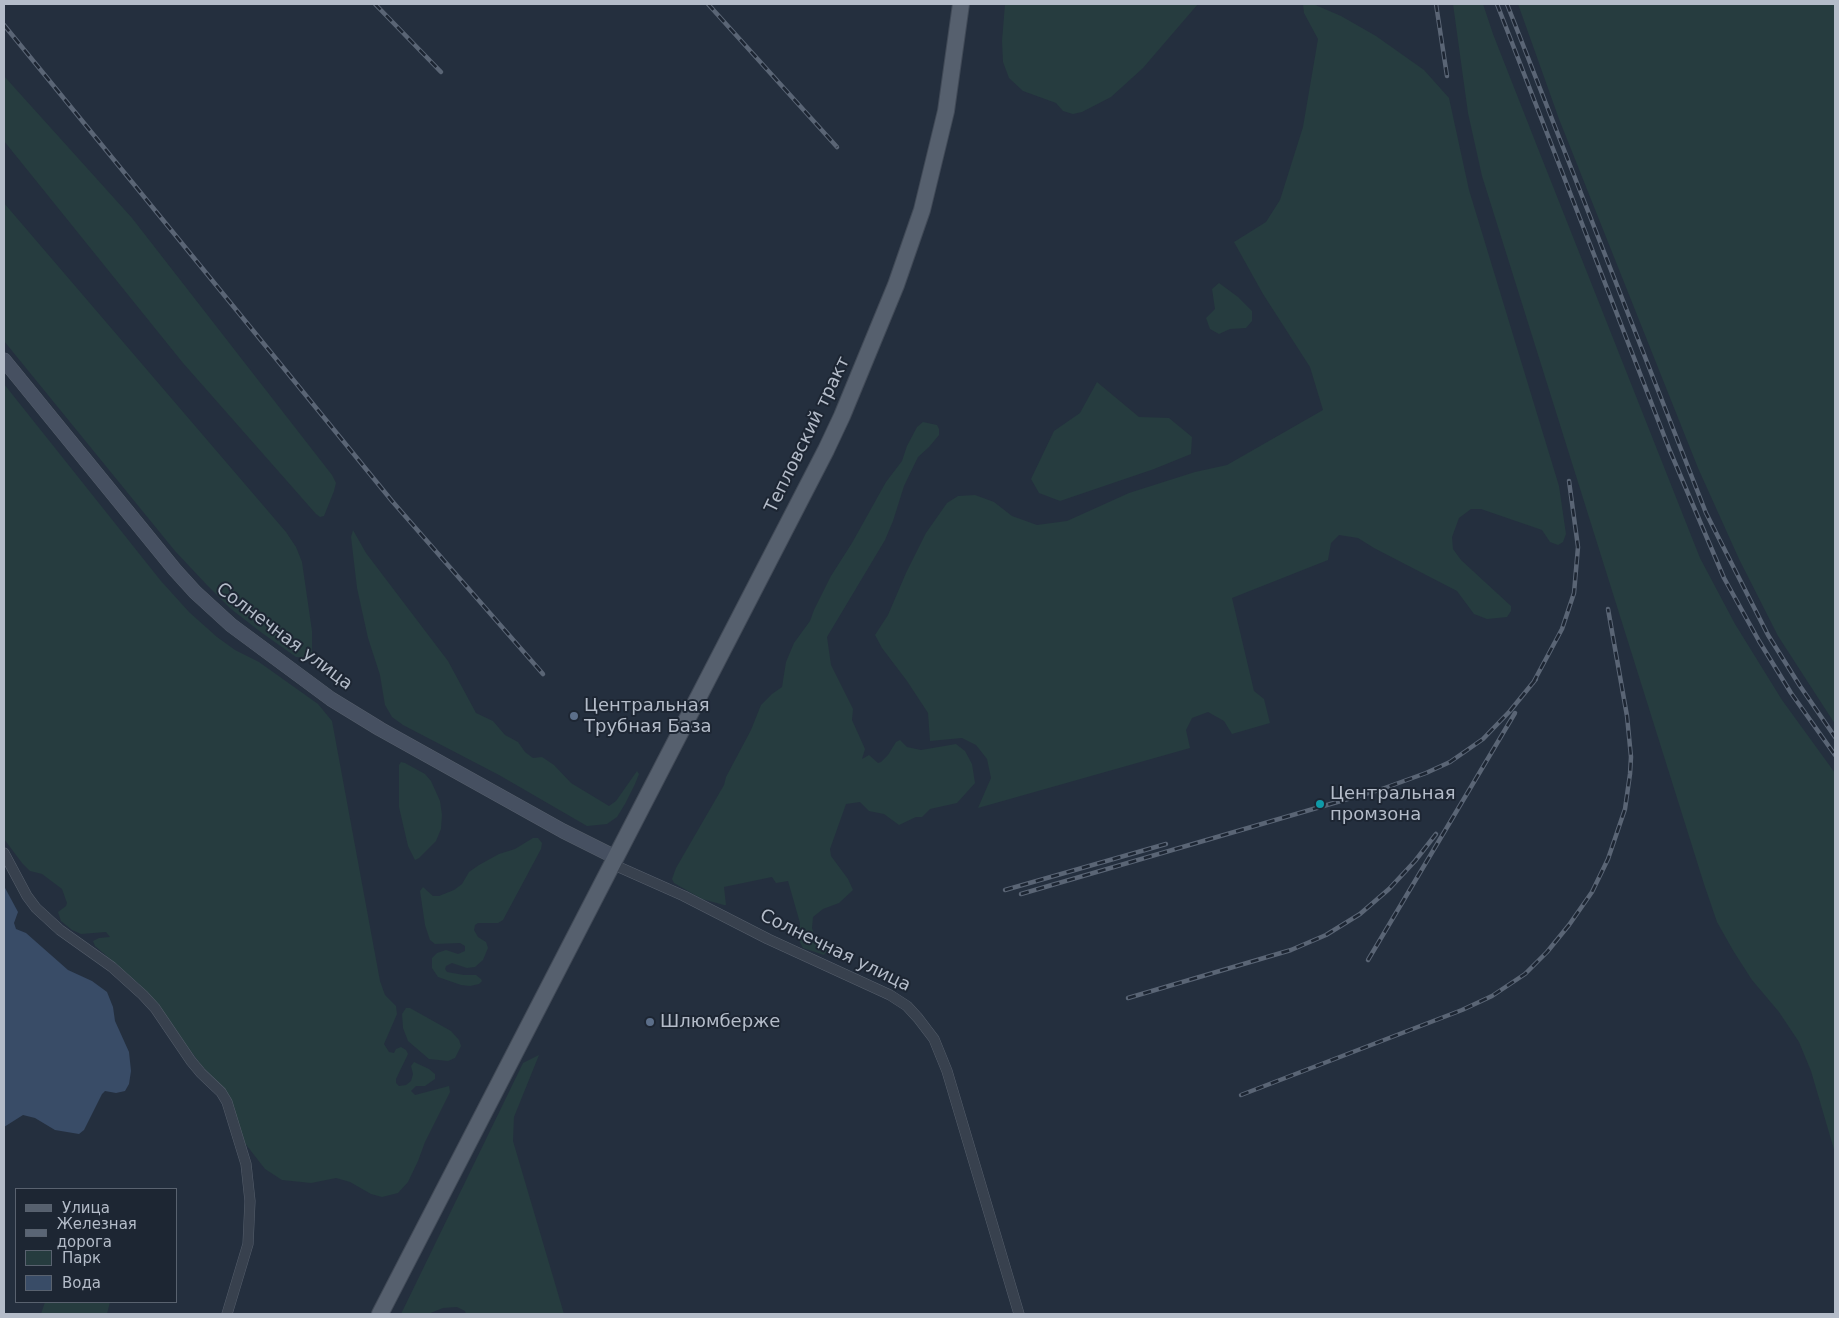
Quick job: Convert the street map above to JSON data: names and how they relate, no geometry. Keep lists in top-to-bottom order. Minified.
{"streets":{"main road":["Тепловский тракт"],"street":["Солнечная улица"]},"crossings":[["Тепловский тракт","Солнечная улица"]],"places":["Центральная Трубная База","Центральная промзона","Шлюмберже"],"legend":["Улица","Железная дорога","Парк","Вода"]}
